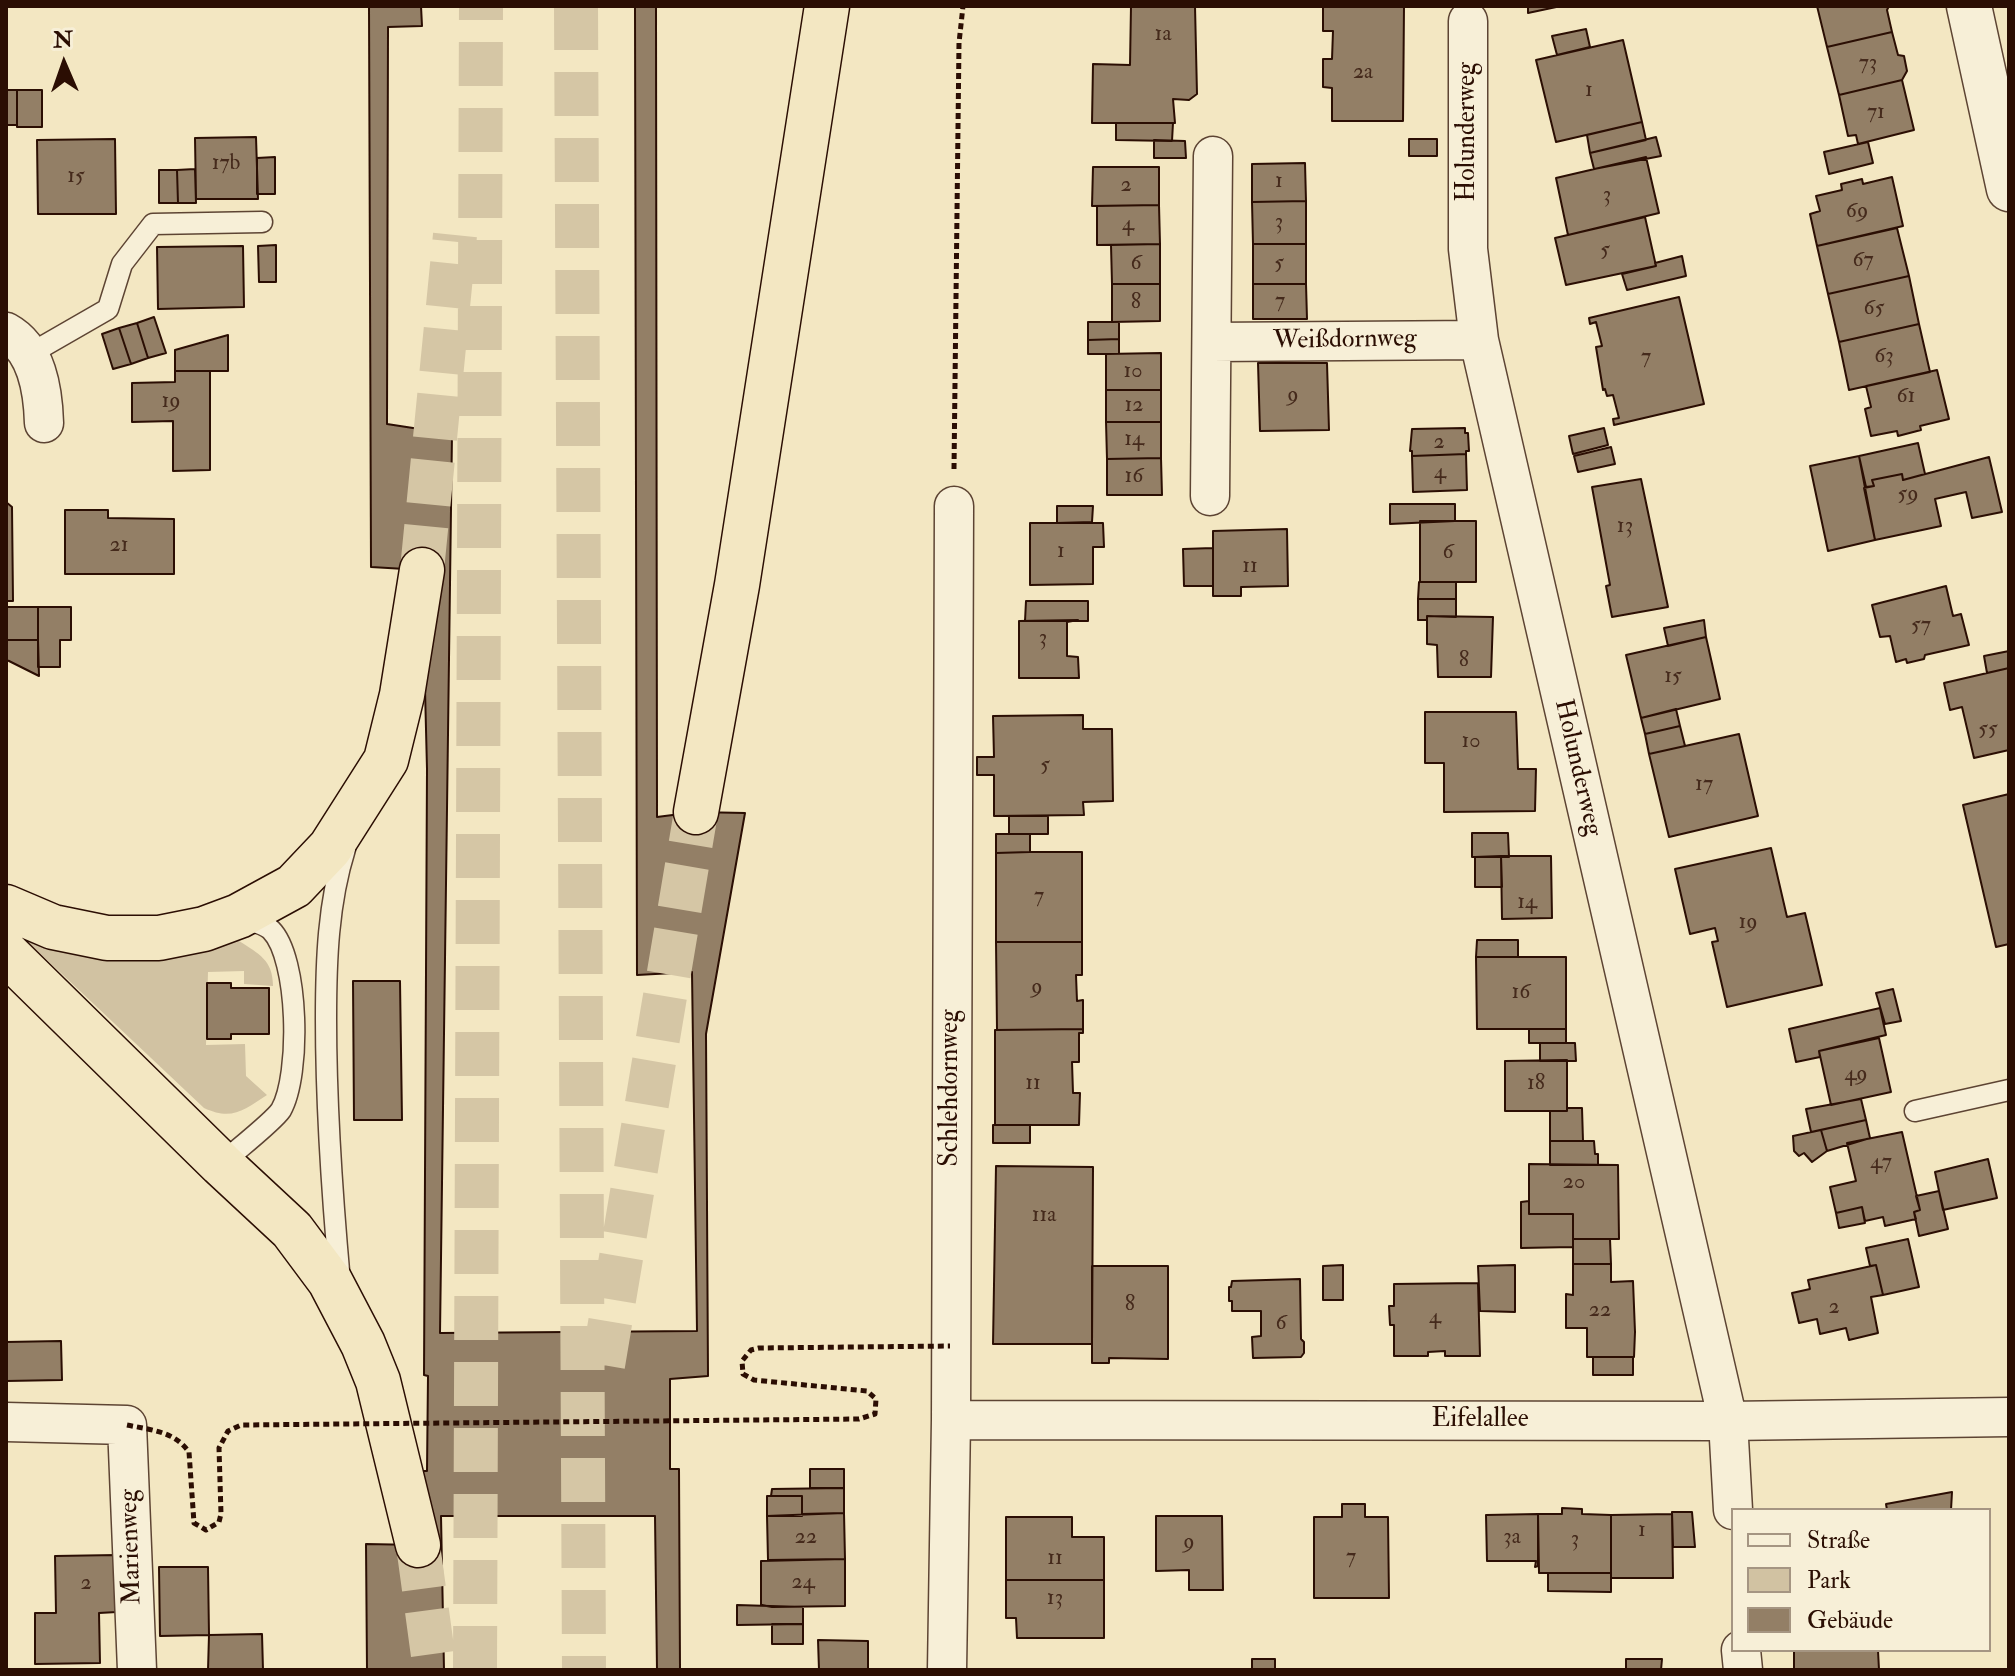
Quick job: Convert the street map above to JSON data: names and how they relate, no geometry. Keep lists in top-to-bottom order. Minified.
{"streets":{"street":["Holunderweg","Weißdornweg","Schlehdornweg","Eifelallee","Marienweg"]},"crossings":[["Holunderweg","Weißdornweg"],["Holunderweg","Eifelallee"],["Schlehdornweg","Eifelallee"]],"house_numbers":["1a","73","2a","1","71","17b","15","1","2","3","69","3","4","5","67","6","5","7","8","65","63","7","10","9","61","19","12","14","2","4","16","59","13","21","1","6","11","57","3","8","15","55","10","5","17","7","14","19","9","16","49","11","18","47","20","11a","8","2","22","4","6","1","22","3a","3","9","7","11","24","2","13"],"legend":["Straße","Park","Gebäude"],"north":"top"}
